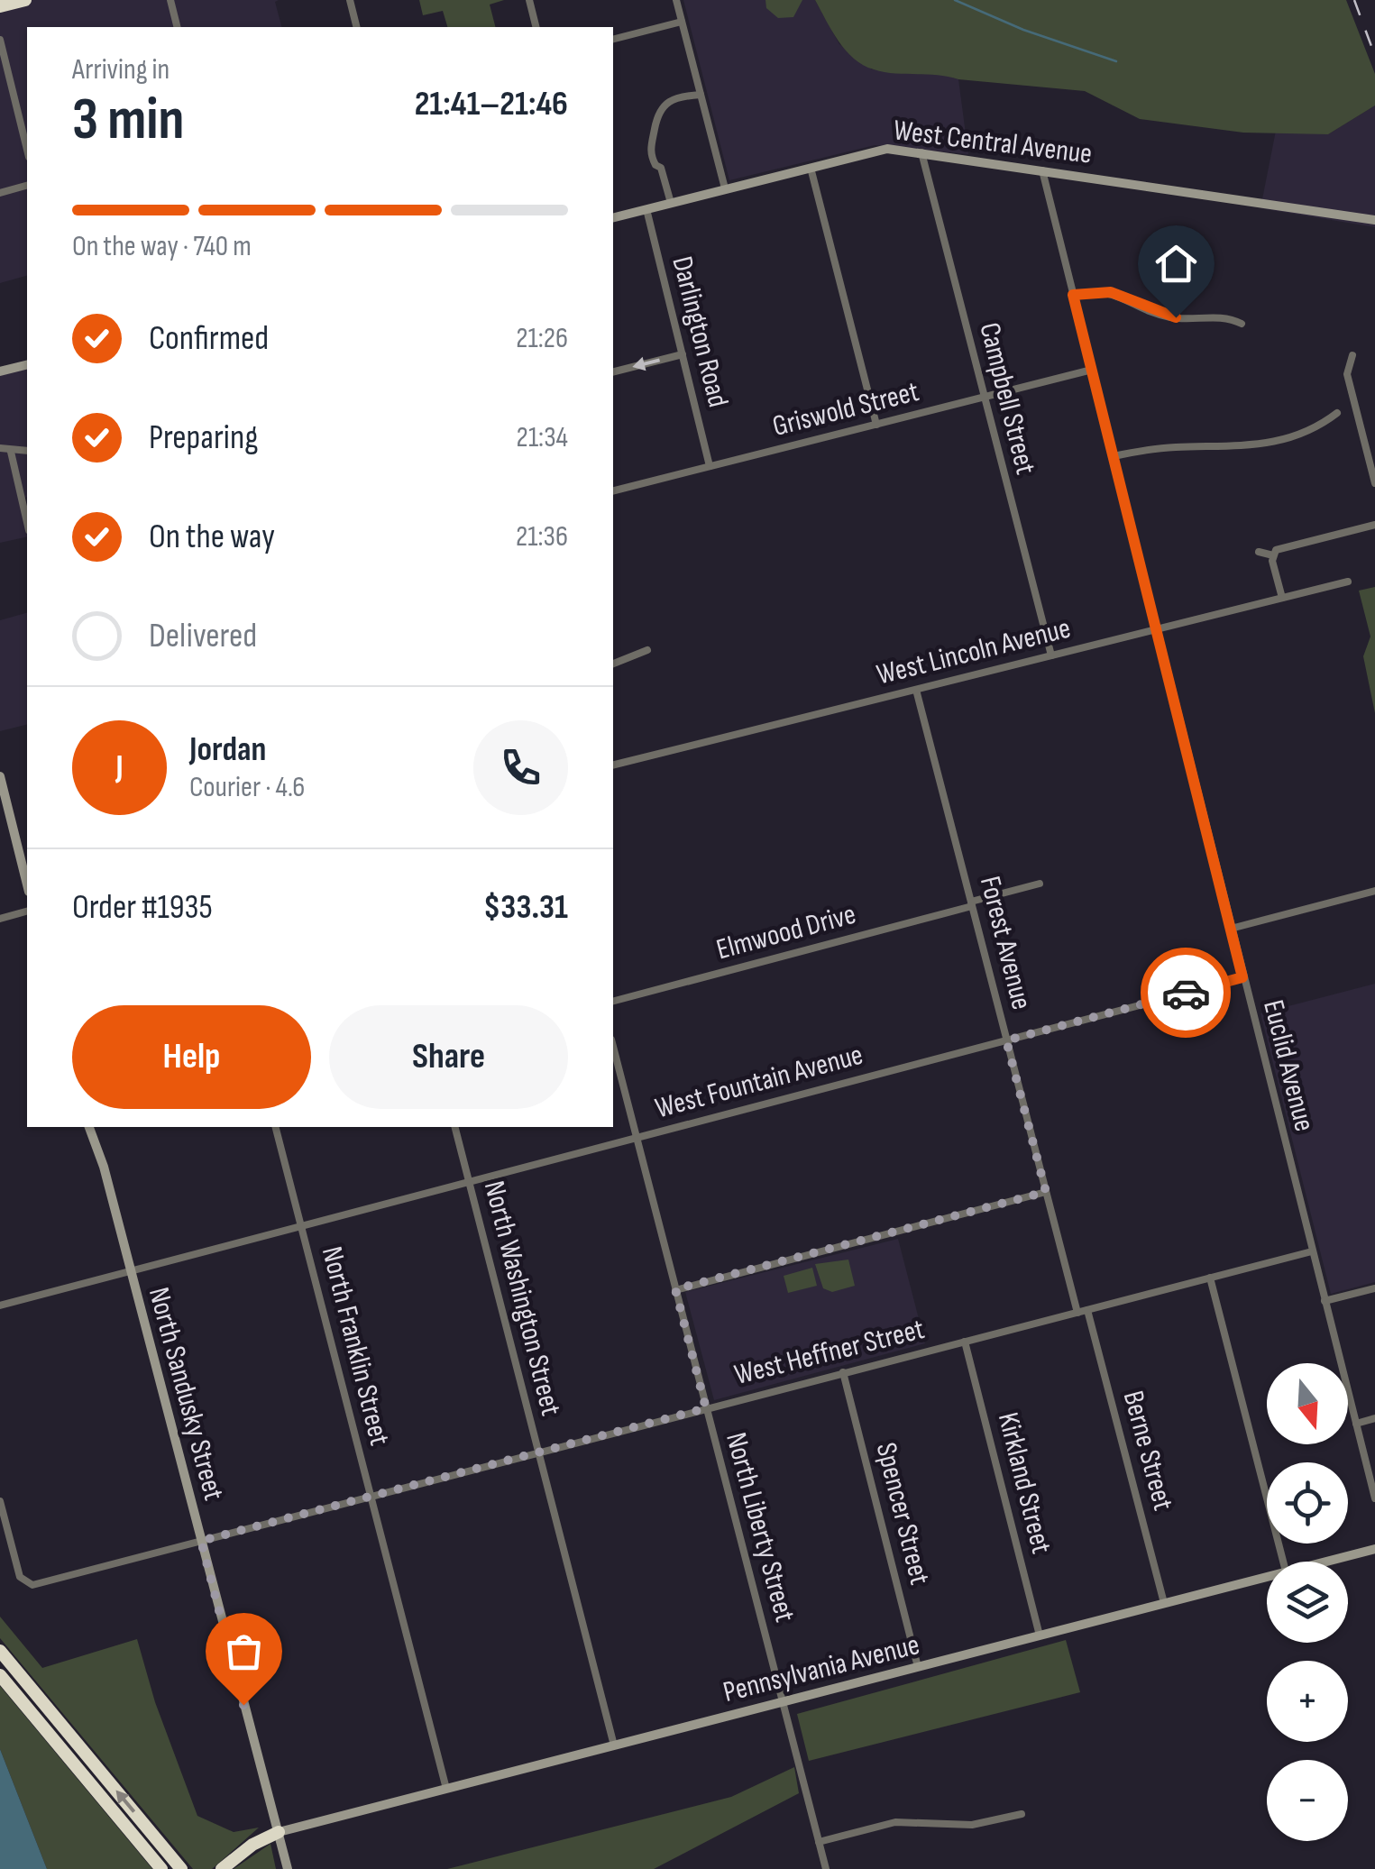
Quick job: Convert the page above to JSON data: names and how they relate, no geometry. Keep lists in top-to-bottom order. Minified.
{"streets":{"street":["West Central Avenue","Darlington Road","Campbell Street","Griswold Street","West Lincoln Avenue","Elmwood Drive","Forest Avenue","Euclid Avenue","West Fountain Avenue","North Washington Street","North Franklin Street","West Heffner Street","North Sandusky Street","Berne Street","Kirkland Street","Spencer Street","North Liberty Street","Pennsylvania Avenue"]},"crossings":[["West Central Avenue","Darlington Road"],["West Central Avenue","Campbell Street"],["West Central Avenue","Euclid Avenue"],["Darlington Road","Griswold Street"],["Campbell Street","Griswold Street"],["Campbell Street","West Lincoln Avenue"],["Griswold Street","Euclid Avenue"],["West Lincoln Avenue","Forest Avenue"],["West Lincoln Avenue","Euclid Avenue"],["Elmwood Drive","Forest Avenue"],["Forest Avenue","West Fountain Avenue"],["Forest Avenue","West Heffner Street"],["Euclid Avenue","West Fountain Avenue"],["Euclid Avenue","West Heffner Street"],["West Fountain Avenue","North Washington Street"],["West Fountain Avenue","North Franklin Street"],["West Fountain Avenue","North Sandusky Street"],["West Fountain Avenue","North Liberty Street"],["North Washington Street","West Heffner Street"],["North Washington Street","Pennsylvania Avenue"],["North Franklin Street","West Heffner Street"],["North Franklin Street","Pennsylvania Avenue"],["West Heffner Street","North Sandusky Street"],["West Heffner Street","Berne Street"],["West Heffner Street","Kirkland Street"],["West Heffner Street","Spencer Street"],["West Heffner Street","North Liberty Street"],["North Sandusky Street","Pennsylvania Avenue"],["Berne Street","Pennsylvania Avenue"],["Kirkland Street","Pennsylvania Avenue"],["Spencer Street","Pennsylvania Avenue"],["North Liberty Street","Pennsylvania Avenue"]],"north":"bottom","page":{"heading":["3 min","Arriving in","21:41–21:46"],"panel":["Jordan","Courier · 4.6","Order #1935","$33.31"],"bar":"On the way · 740 m","list":[["Confirmed","21:26"],["Preparing","21:34"],["On the way","21:36"],"Delivered"],"round":"J","buttons":["Help","Share"],"map_buttons":["+","−"]}}
